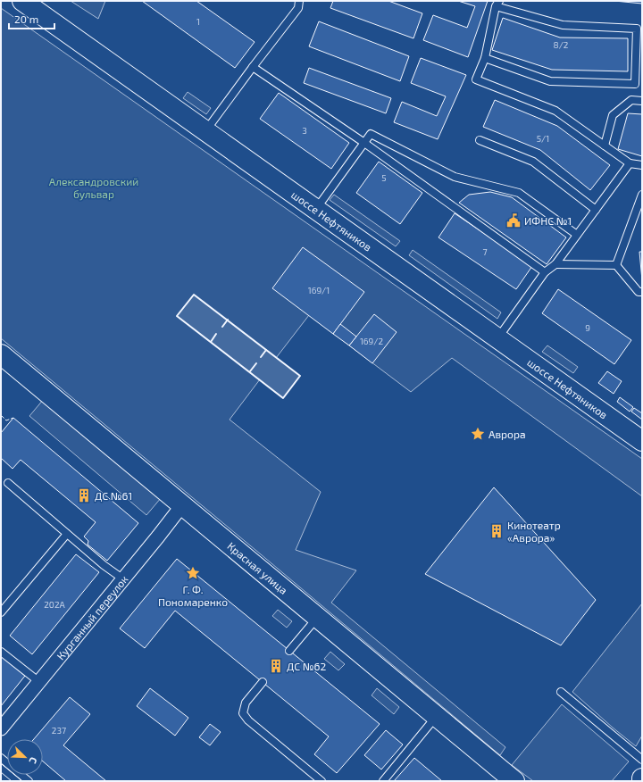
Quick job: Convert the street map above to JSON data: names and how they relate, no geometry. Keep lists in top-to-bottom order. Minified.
{"streets":{"main road":["шоссе Нефтяников","Красная улица"],"street":["Курганный переулок"]},"crossings":[["Красная улица","Курганный переулок"]],"parks":["Александровский бульвар"],"places":{"public building":["ИФНС №1"],"place":["Аврора","Г. Ф. Пономаренко"],"building":["ДС №61","Кинотеатр «Аврора»","ДС №62"]},"house_numbers":["1","8/2","3","5/1","5","7","169/1","9","169/2","202А","237"],"scale_bar":"20 m","north":"bottom right"}
